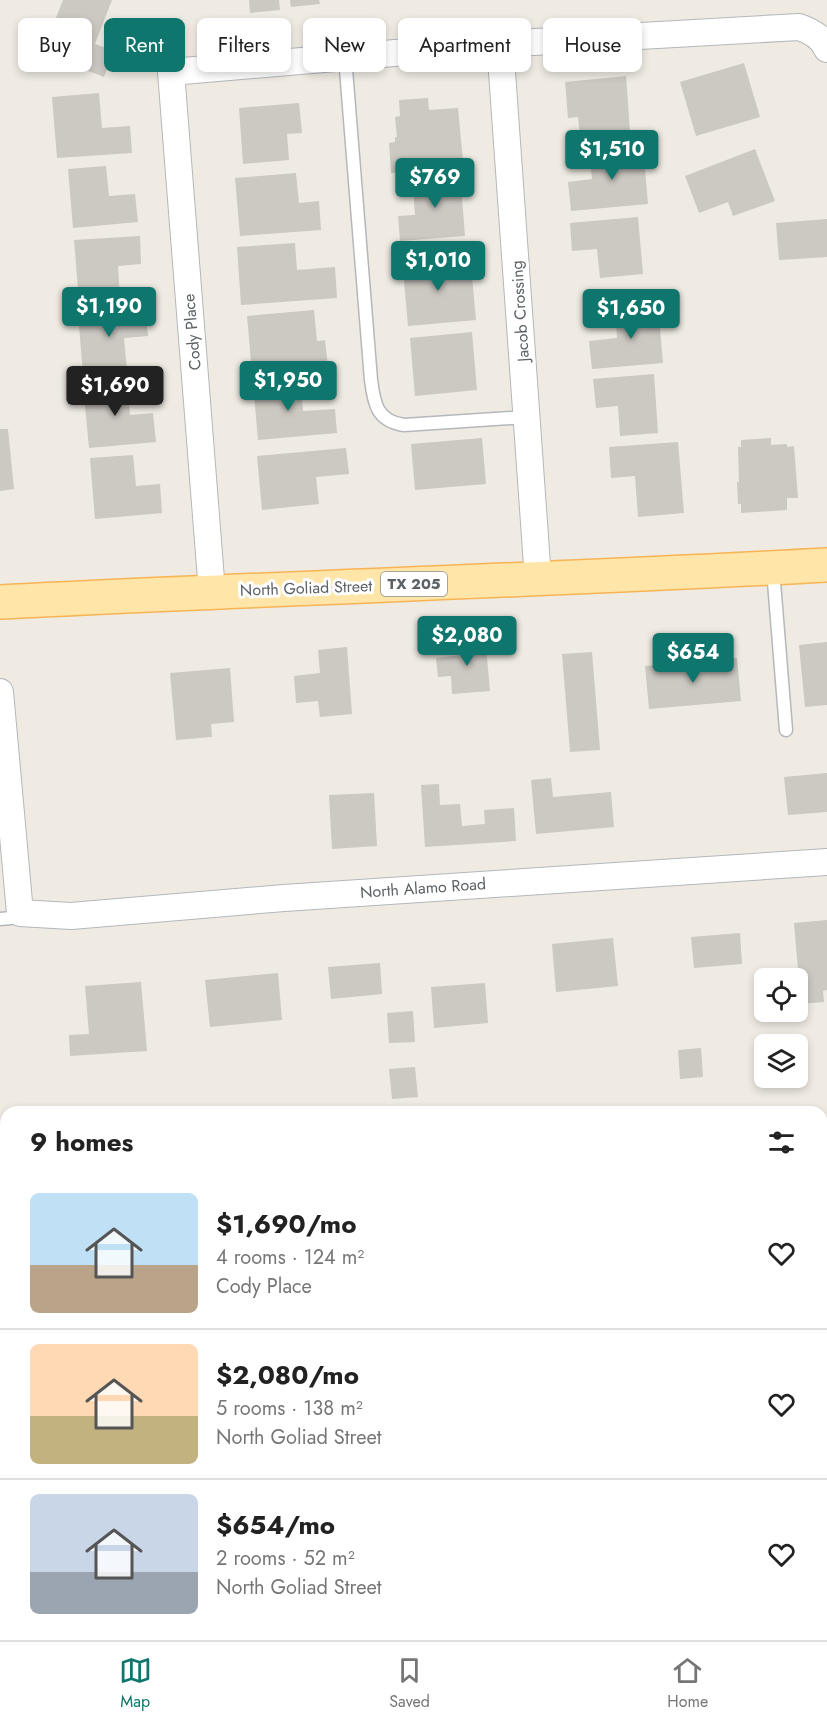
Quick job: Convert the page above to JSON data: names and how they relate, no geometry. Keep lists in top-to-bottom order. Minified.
{"streets":{"main road":["TX 205","North Goliad Street"],"street":["Jacob Crossing","Cody Place","North Alamo Road"]},"crossings":[["Jacob Crossing","North Goliad Street"],["Cody Place","North Goliad Street"]],"page":{"chip":["Buy","Rent","Filters","New","Apartment","House"],"price":["$1,510","$769","$1,010","$1,190","$1,650","$1,950","$1,690","$2,080","$654"],"heading":"9 homes","list":[{"name":"$1,690/mo","note":"4 rooms · 124 m² · Cody Place"},{"name":"$2,080/mo","note":"5 rooms · 138 m² · North Goliad Street"},{"name":"$654/mo","note":"2 rooms · 52 m² · North Goliad Street"}],"tabs":["Map","Saved","Home"]}}
